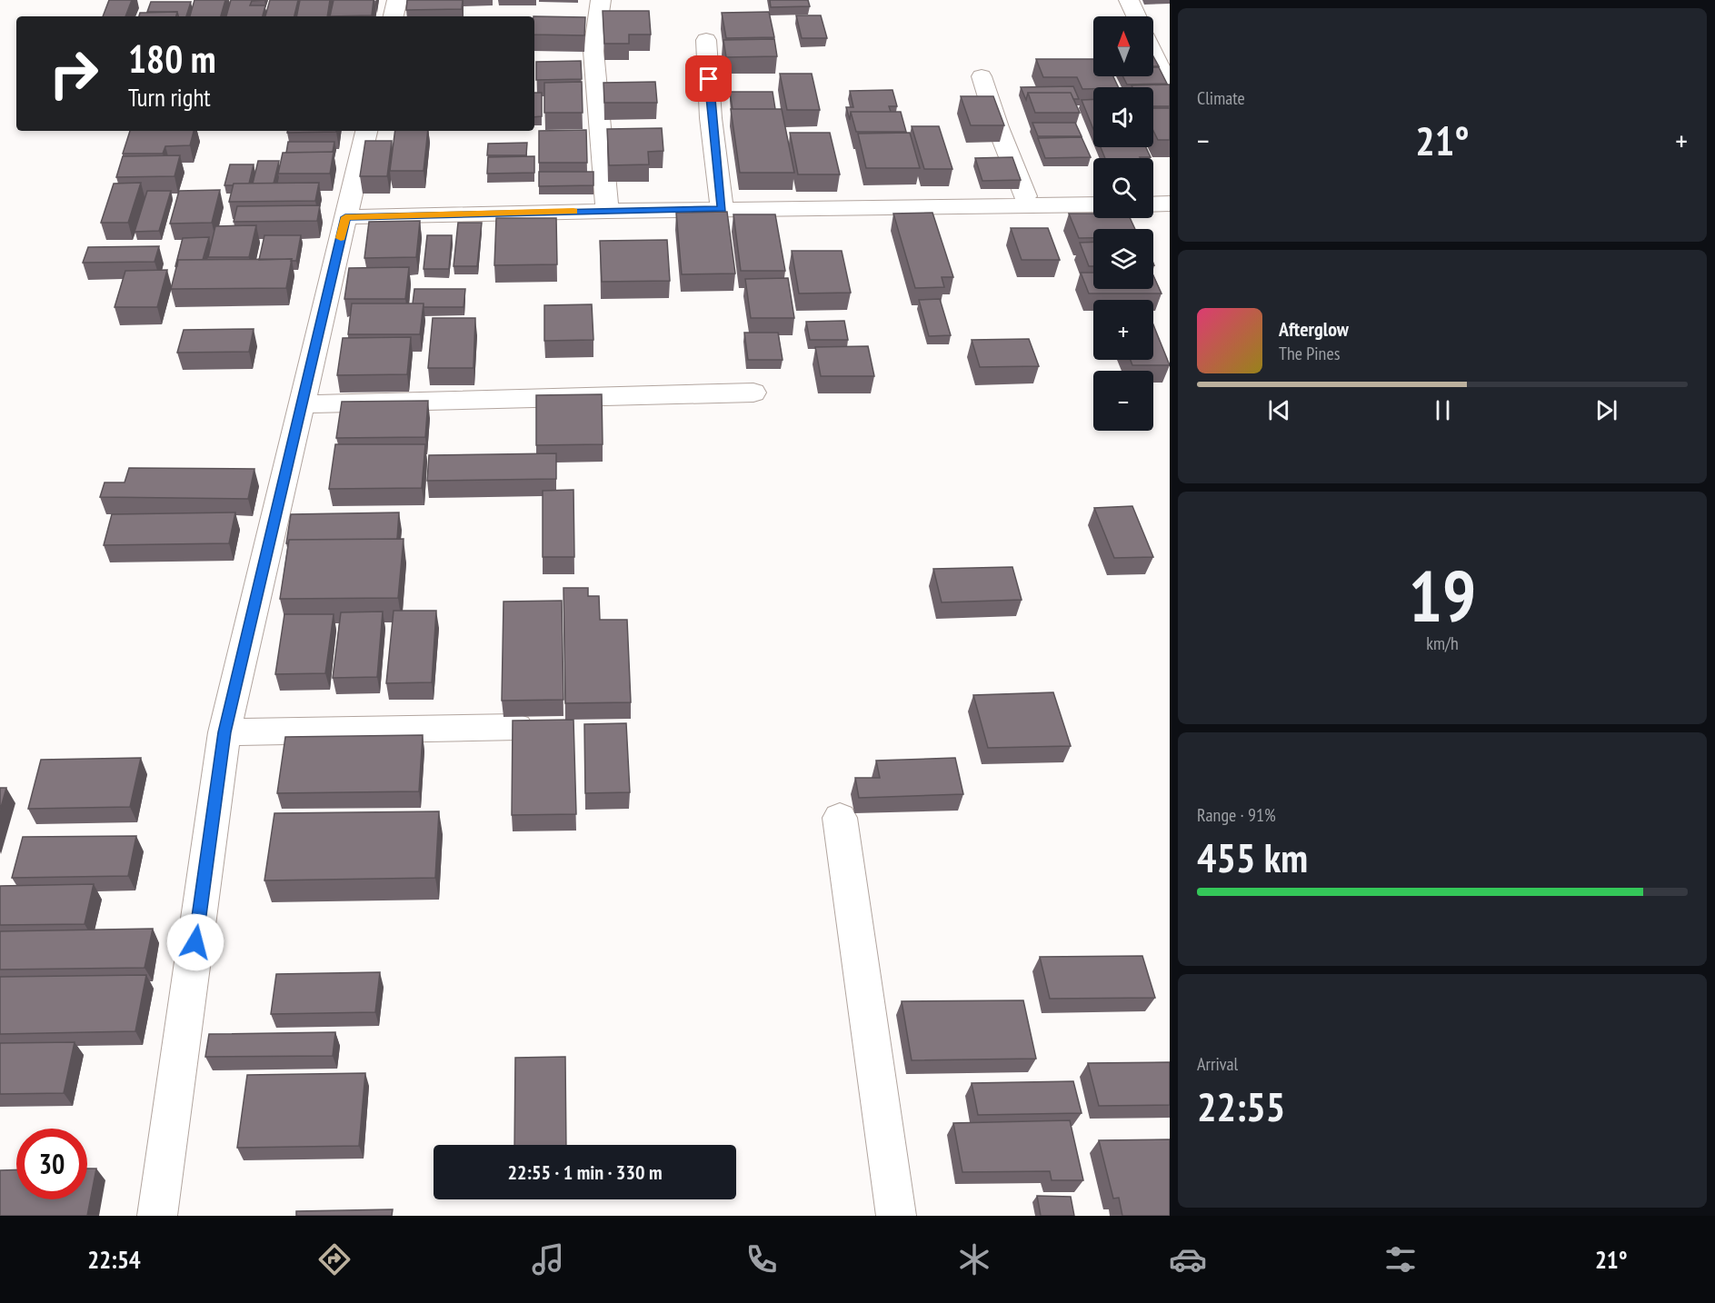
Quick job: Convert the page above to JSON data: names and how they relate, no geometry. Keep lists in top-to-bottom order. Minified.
{"north":"top","page":{"tile":["Climate",["19","km/h"],["Range · 91%","455 km"],["Arrival","22:55"]],"map_buttons":["+","−"],"turn":["180 m","Turn right"],"heat":["−","21°","+"],"song":["Afterglow","The Pines"],"limit":"30","trip":"22:55 · 1 min · 330 m","tabs":["22:54","21°"]}}
